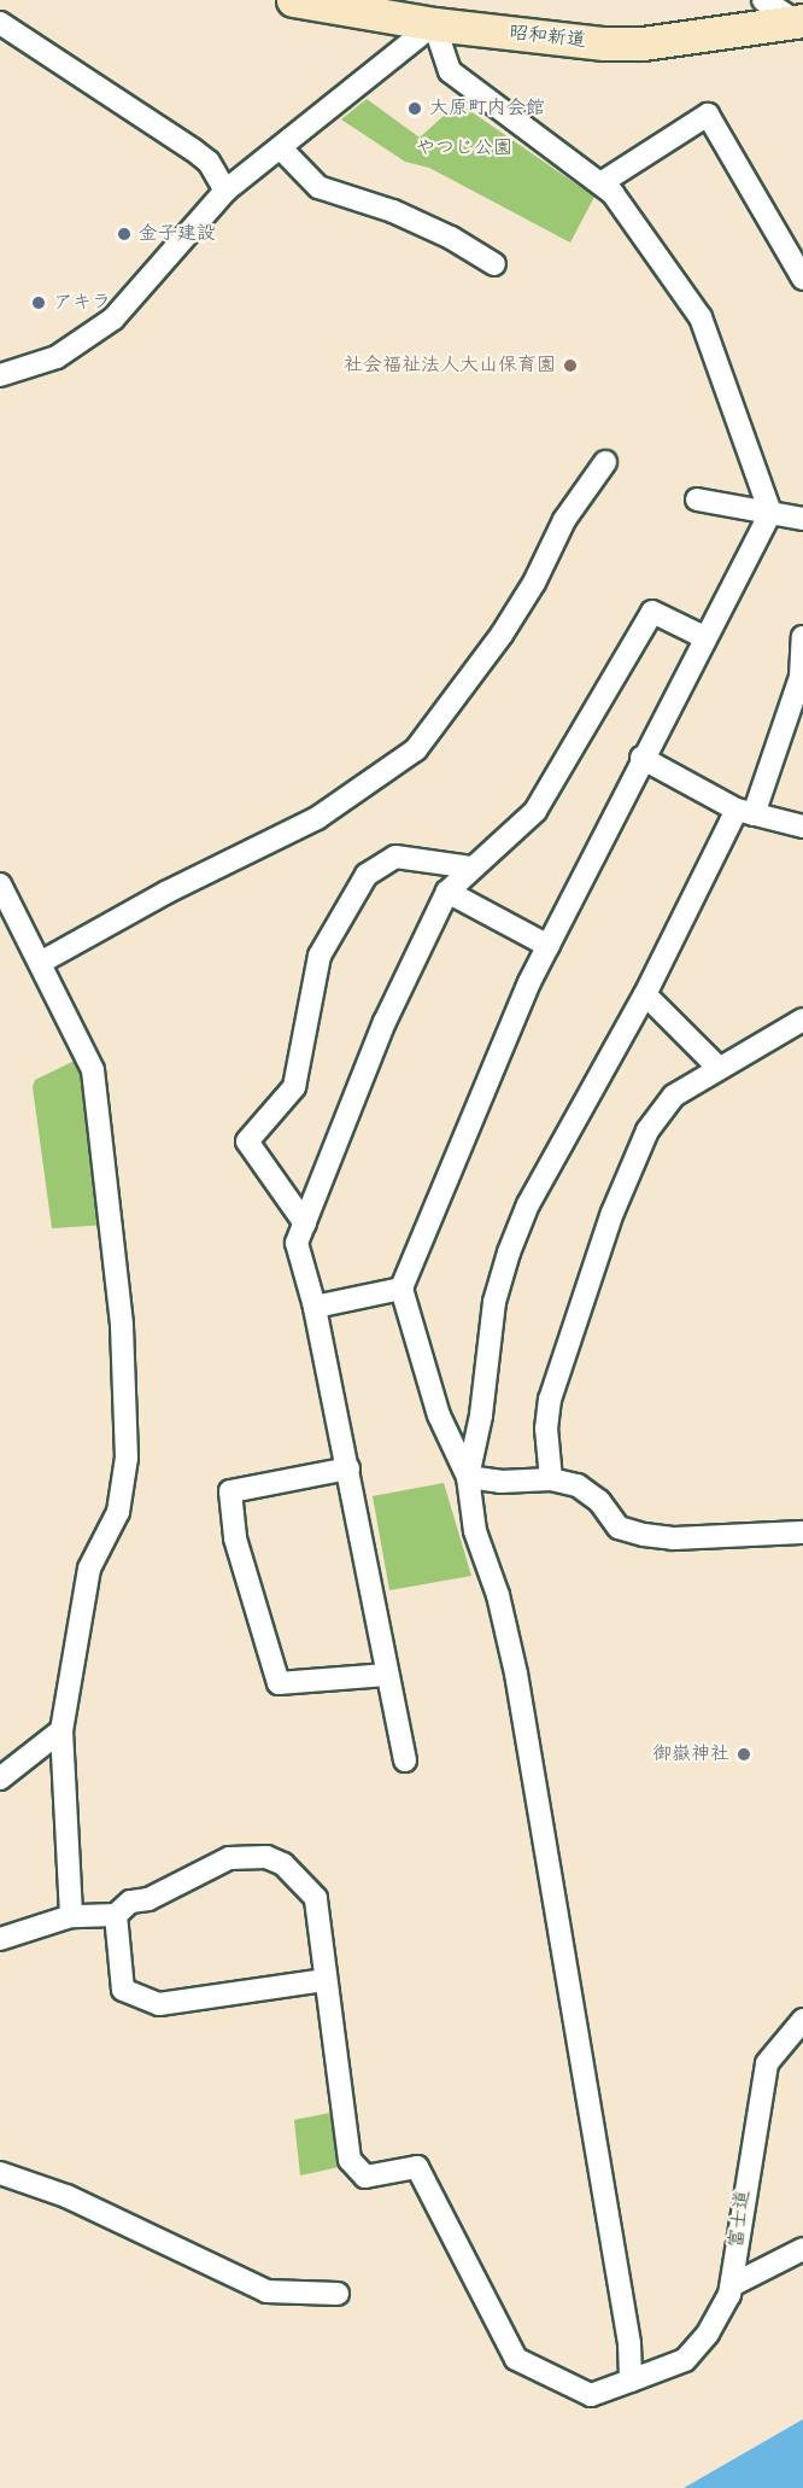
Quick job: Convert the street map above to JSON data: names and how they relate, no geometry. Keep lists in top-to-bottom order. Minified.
{"streets":{"main road":["昭和新道"],"street":["富士道"]},"parks":["やつじ公園"],"places":["大原町内会館","金子建設","アキラ","社会福祉法人大山保育園","御嶽神社"]}
